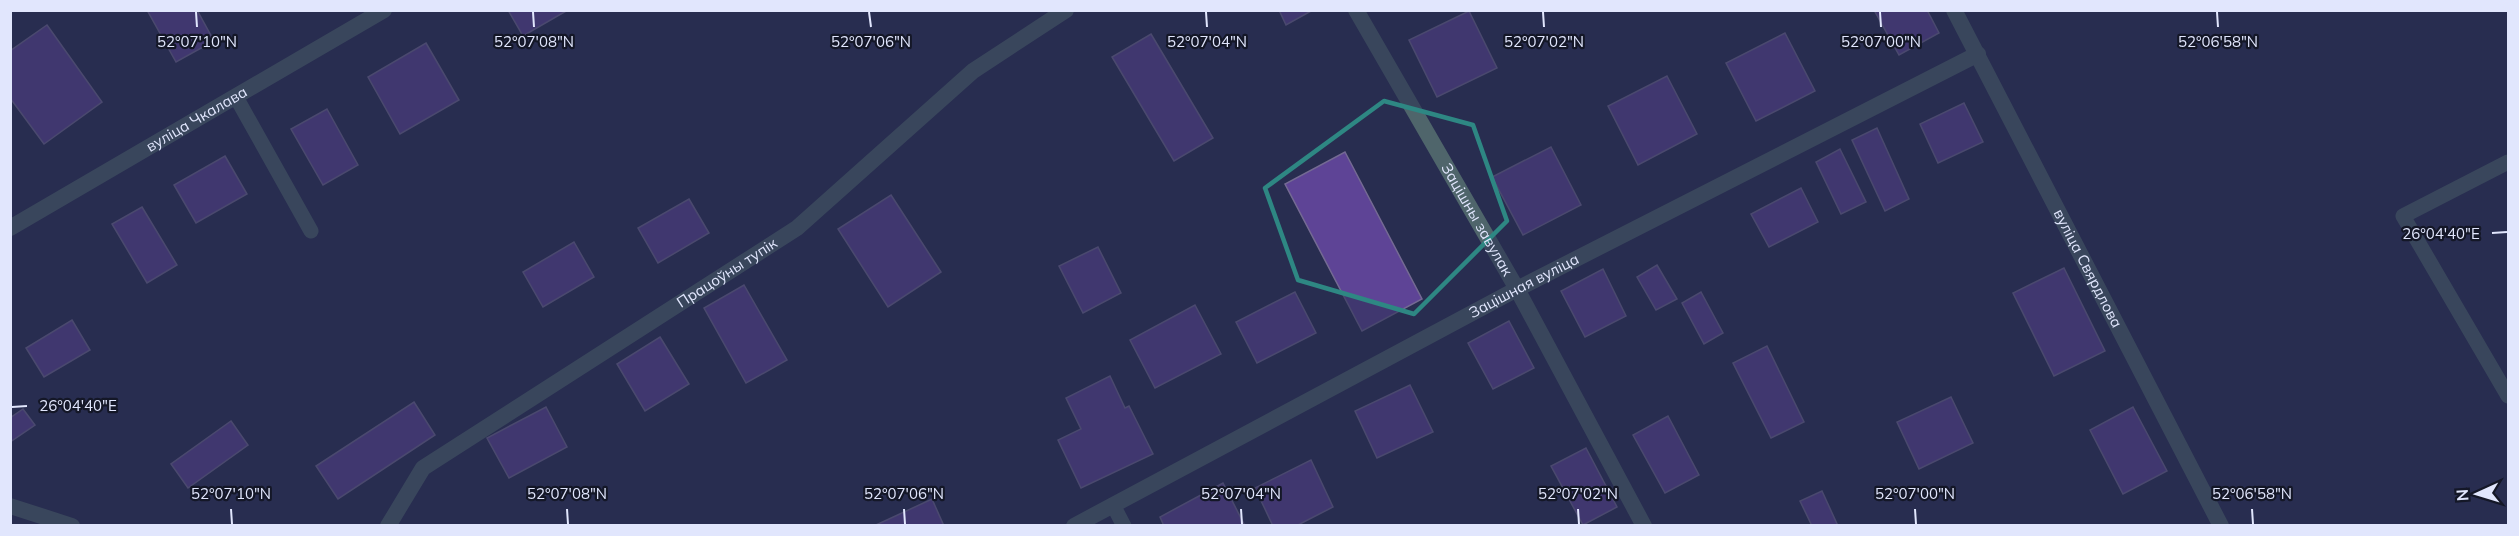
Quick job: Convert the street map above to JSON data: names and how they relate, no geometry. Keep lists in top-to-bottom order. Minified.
{"streets":{"street":["вуліца Чкалава","Зацішны завулак","вуліца Свярдлова","Працоўны тупік","Зацішная вуліца"]},"crossings":[["Зацішны завулак","Зацішная вуліца"],["вуліца Свярдлова","Зацішная вуліца"]],"north":"left","coordinates":["52°07'10\"N","52°07'08\"N","52°07'06\"N","52°07'04\"N","52°07'02\"N","52°07'00\"N","52°06'58\"N","26°04'40\"E"]}
